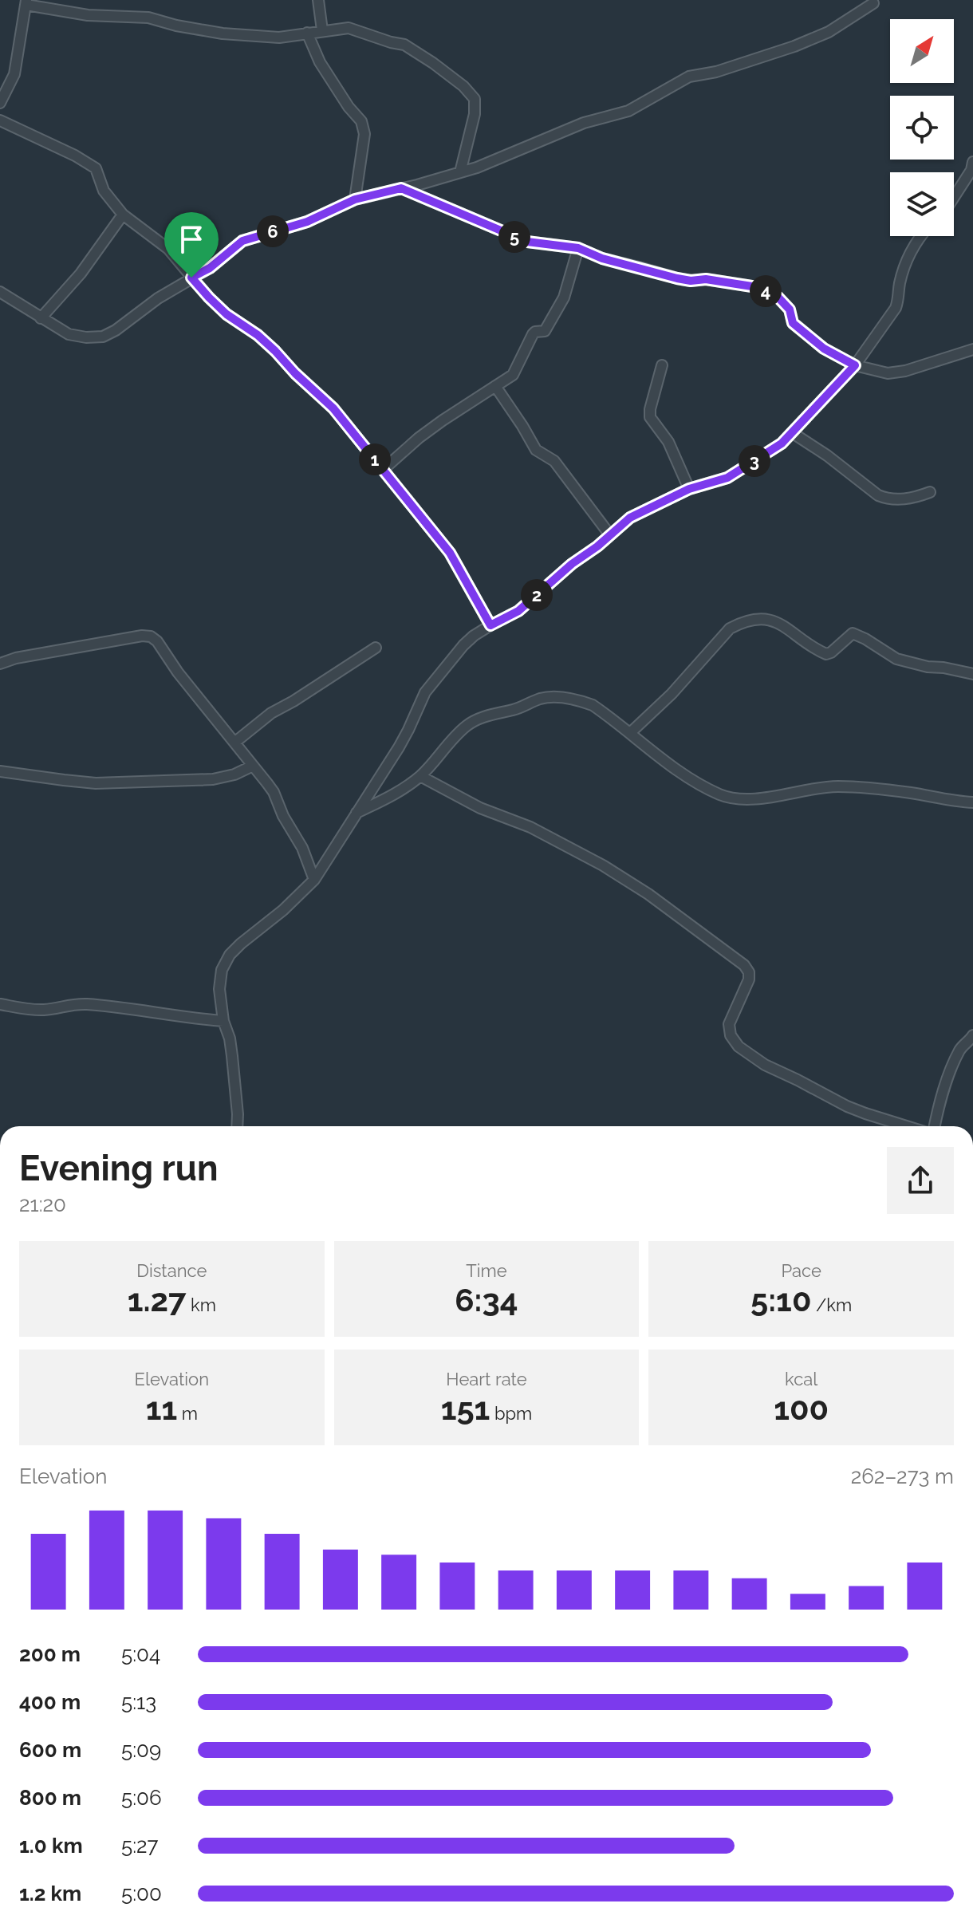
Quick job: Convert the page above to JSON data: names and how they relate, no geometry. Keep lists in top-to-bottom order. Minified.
{"north":"top right","page":{"pins":["6","5","4","1","3","2"],"heading":["Evening run","21:20"],"stats":[["Distance","1.27 km"],["Time","6:34"],["Pace","5:10 /km"],["Elevation","11 m"],["Heart rate","151 bpm"],["kcal","100"]],"chart":["Elevation","262–273 m"],"list":[{"name":"200 m","note":"5:04"},{"name":"400 m","note":"5:13"},{"name":"600 m","note":"5:09"},{"name":"800 m","note":"5:06"},{"name":"1.0 km","note":"5:27"},{"name":"1.2 km","note":"5:00"}]}}
